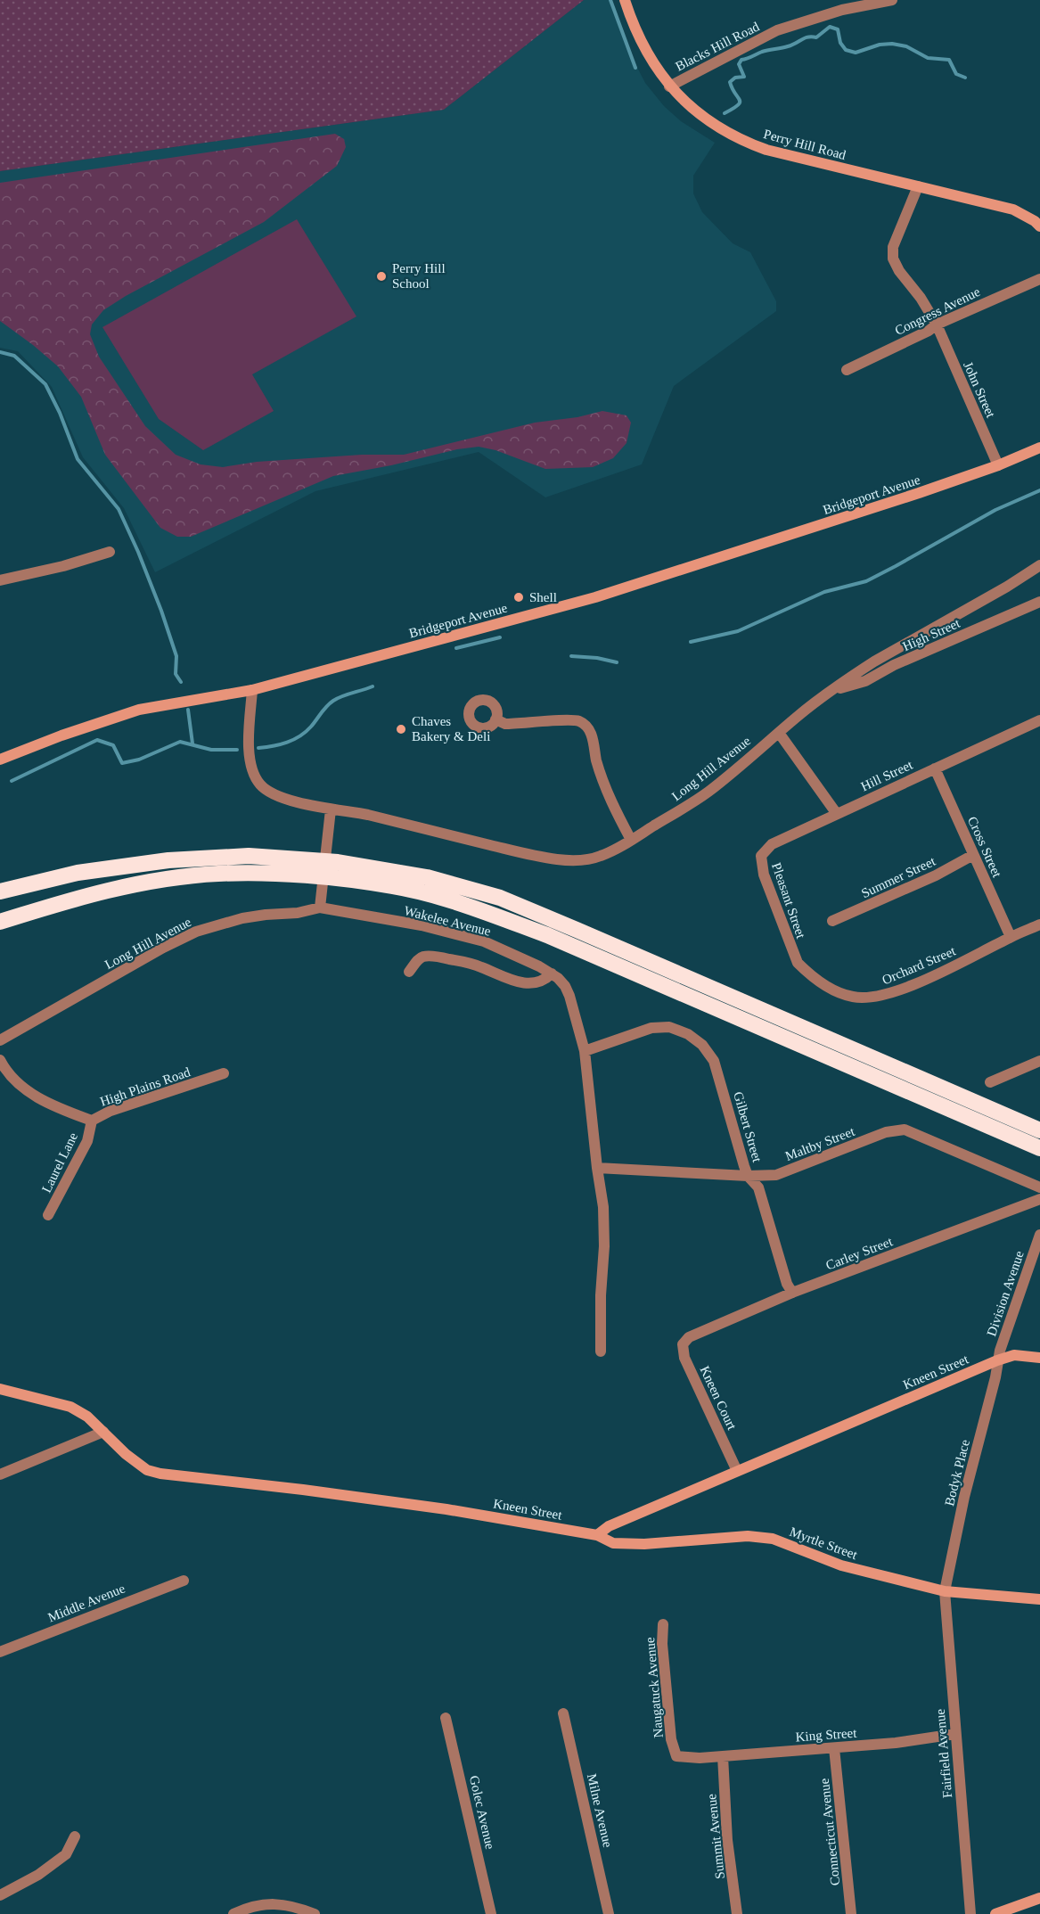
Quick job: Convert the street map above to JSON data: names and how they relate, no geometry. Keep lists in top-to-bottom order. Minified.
{"streets":{"street":["Blacks Hill Road","Perry Hill Road","Congress Avenue","John Street","Bridgeport Avenue","High Street","Long Hill Avenue","Hill Street","Cross Street","Summer Street","Pleasant Street","Wakelee Avenue","Orchard Street","High Plains Road","Gilbert Street","Maltby Street","Laurel Lane","Carley Street","Division Avenue","Kneen Street","Kneen Court","Bodyk Place","Myrtle Street","Middle Avenue","Naugatuck Avenue","King Street","Fairfield Avenue","Milne Avenue","Golec Avenue","Connecticut Avenue","Summit Avenue"]},"crossings":[["Blacks Hill Road","Perry Hill Road"],["Perry Hill Road","John Street"],["Congress Avenue","John Street"],["John Street","Bridgeport Avenue"],["Bridgeport Avenue","Long Hill Avenue"],["High Street","Long Hill Avenue"],["Long Hill Avenue","Wakelee Avenue"],["Hill Street","Cross Street"],["Hill Street","Pleasant Street"],["Cross Street","Summer Street"],["Cross Street","Orchard Street"],["Pleasant Street","Orchard Street"],["Wakelee Avenue","Gilbert Street"],["Wakelee Avenue","Maltby Street"],["High Plains Road","Laurel Lane"],["Gilbert Street","Maltby Street"],["Gilbert Street","Carley Street"],["Carley Street","Kneen Court"],["Division Avenue","Kneen Street"],["Division Avenue","Bodyk Place"],["Kneen Street","Kneen Court"],["Kneen Street","Bodyk Place"],["Kneen Street","Myrtle Street"],["Bodyk Place","Myrtle Street"],["Bodyk Place","Fairfield Avenue"],["Myrtle Street","Fairfield Avenue"],["Naugatuck Avenue","King Street"],["King Street","Fairfield Avenue"],["King Street","Connecticut Avenue"],["King Street","Summit Avenue"]],"places":["Perry Hill School","Shell","Chaves Bakery & Deli"]}
